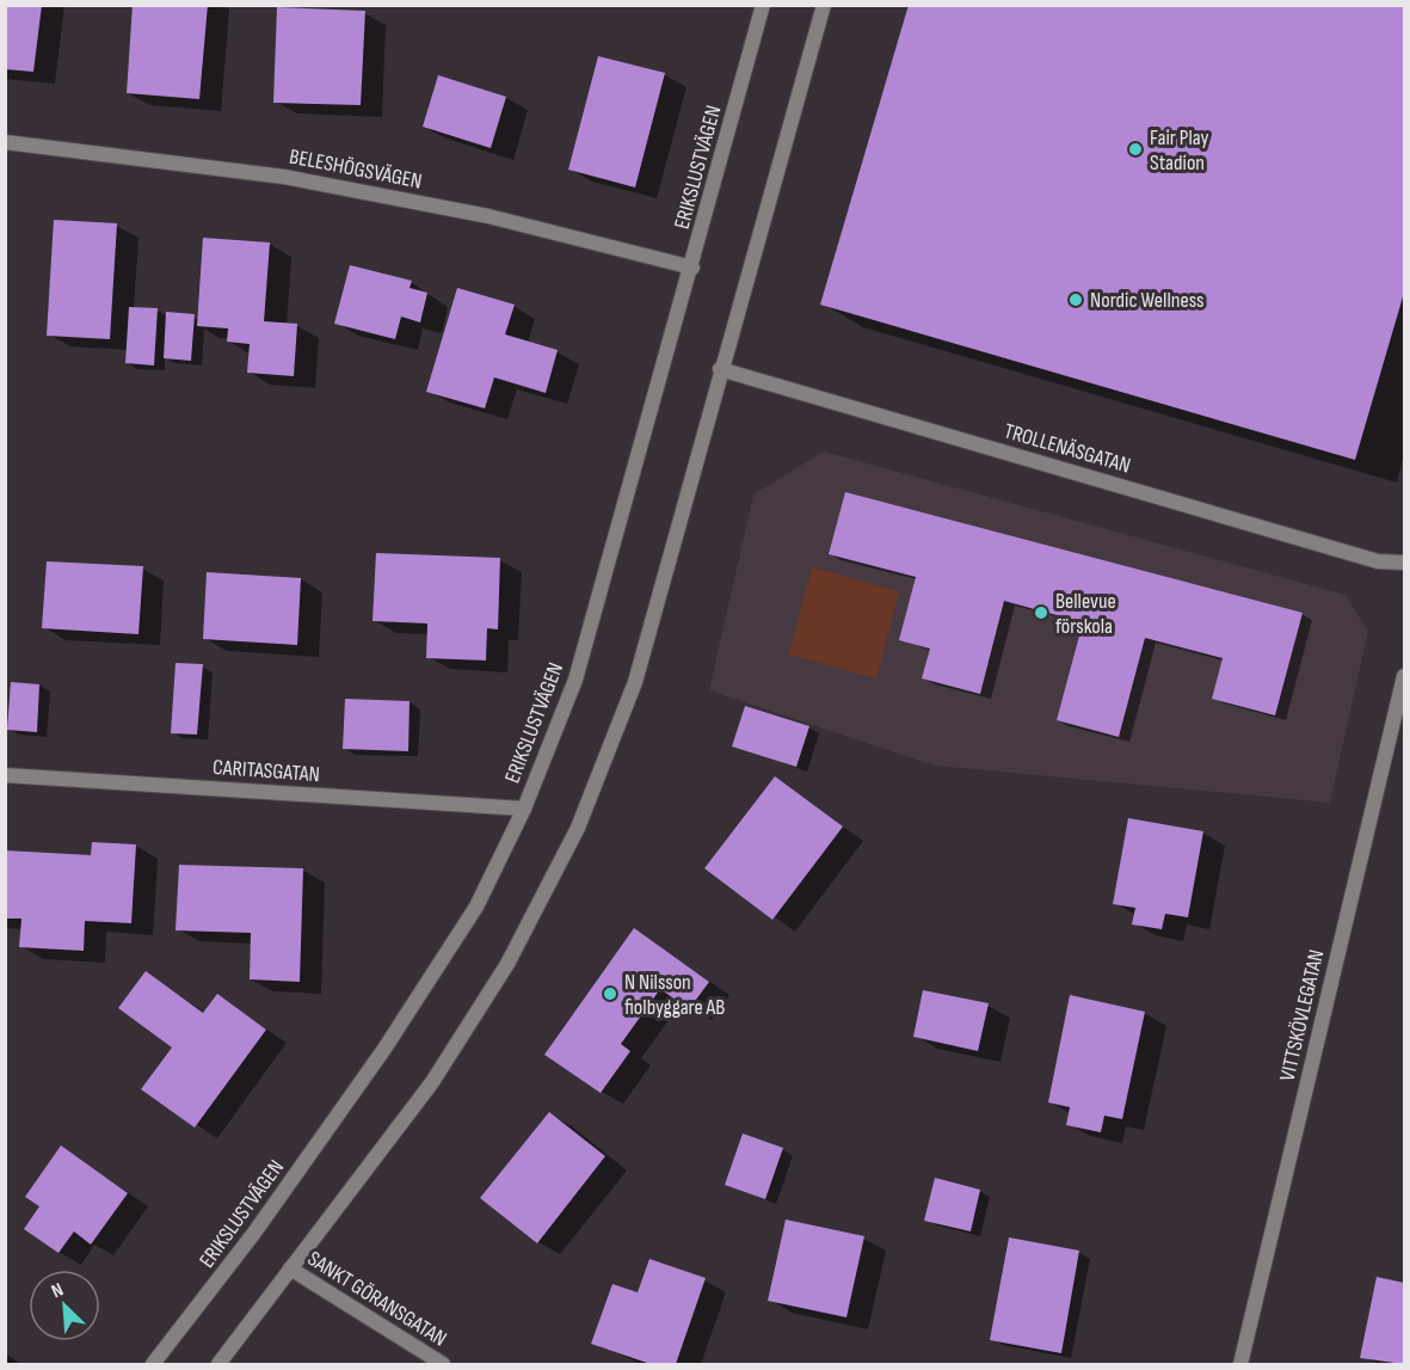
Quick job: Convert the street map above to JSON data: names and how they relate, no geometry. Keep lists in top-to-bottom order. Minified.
{"streets":{"street":["ERIKSLUSTVÄGEN","BELESHÖGSVÄGEN","TROLLENÄSGATAN","CARITASGATAN","VITTSKÖVLEGATAN","SANKT GÖRANSGATAN"]},"crossings":[["ERIKSLUSTVÄGEN","BELESHÖGSVÄGEN"],["ERIKSLUSTVÄGEN","CARITASGATAN"]],"places":["Fair Play Stadion","Nordic Wellness","Bellevue förskola","N Nilsson fiolbyggare AB"],"north":"top left"}
